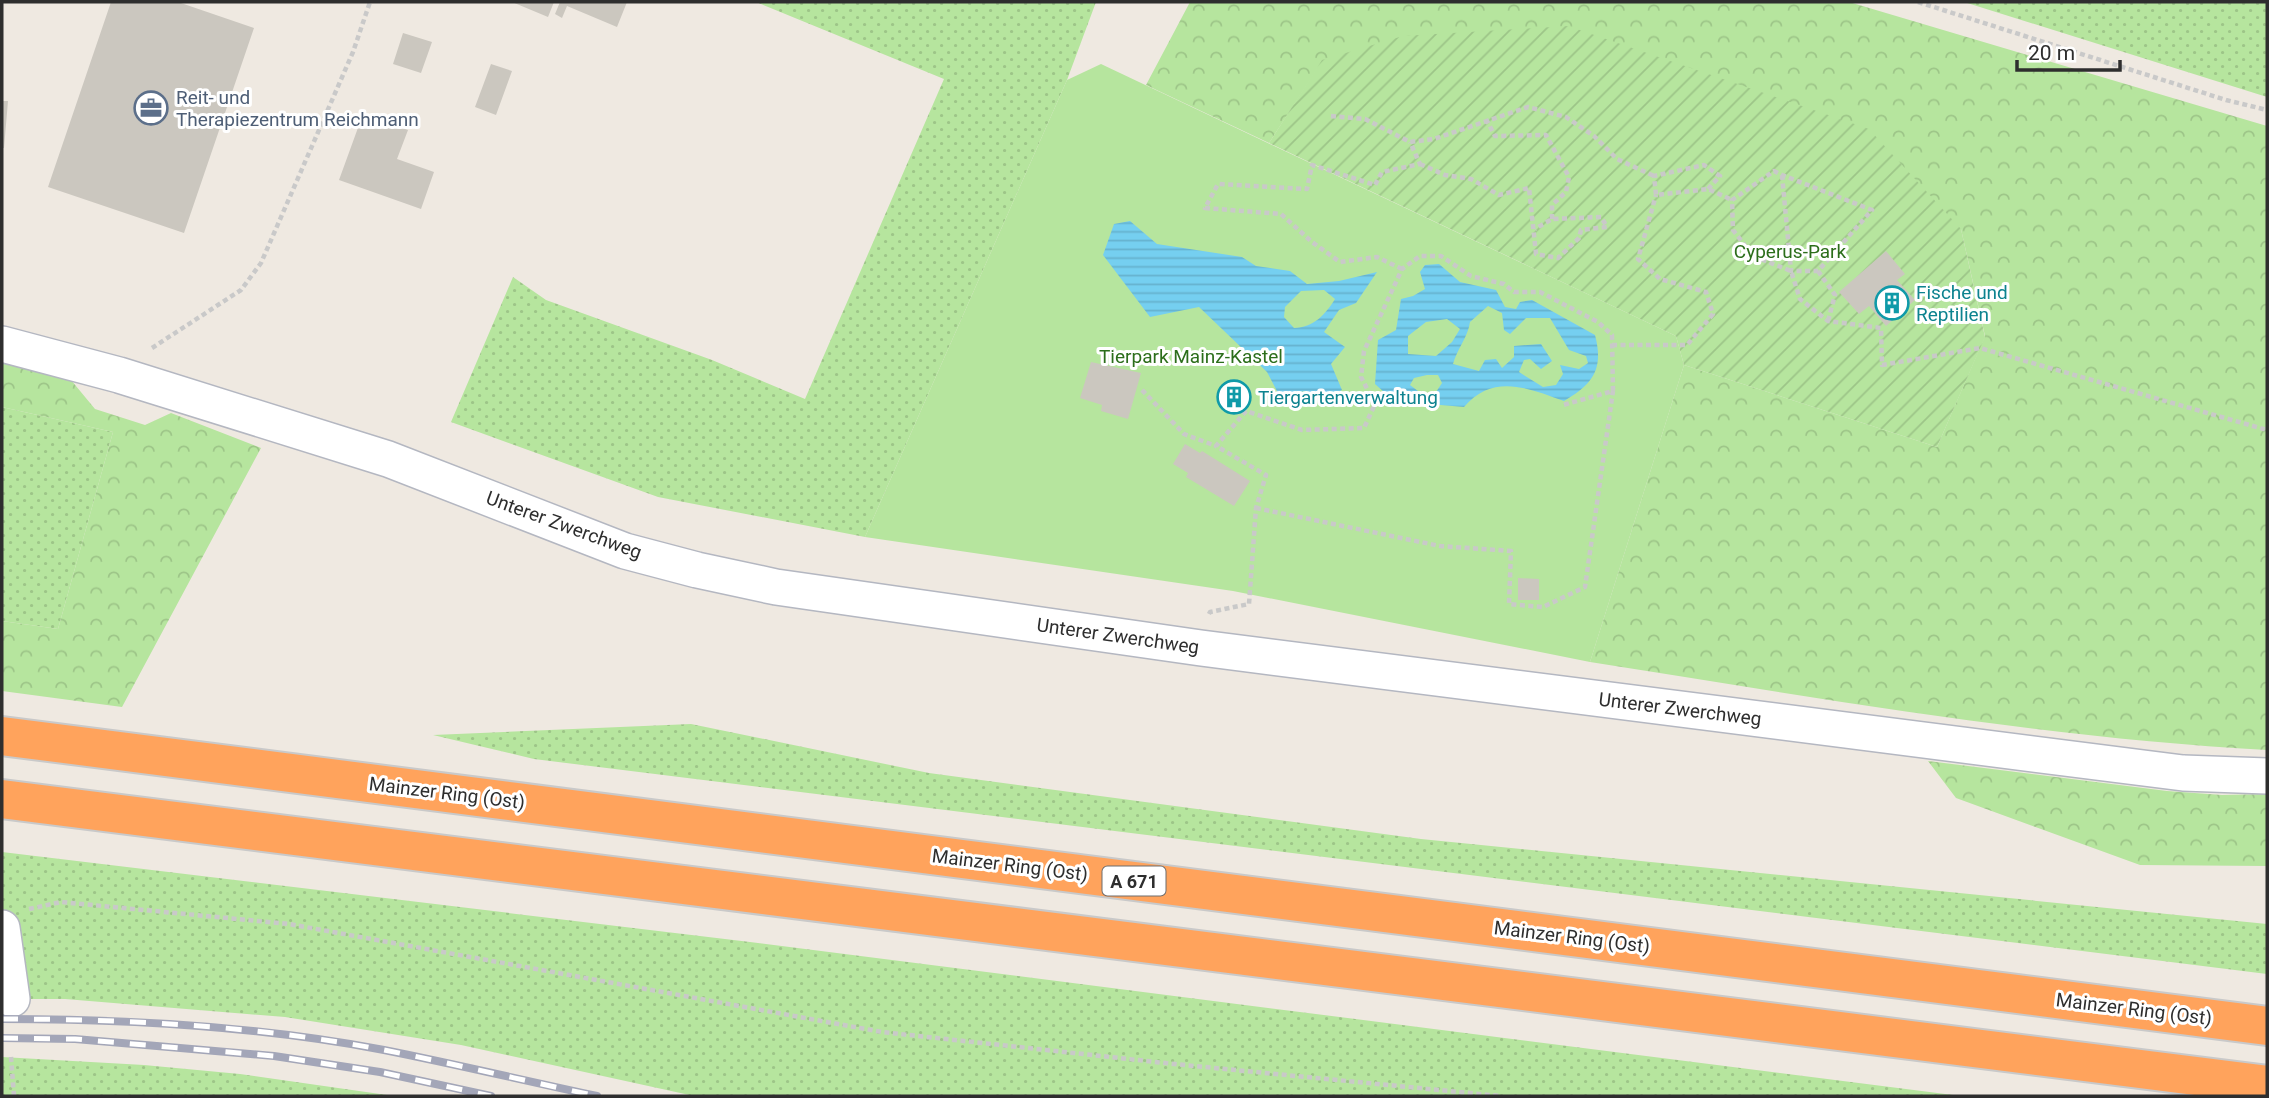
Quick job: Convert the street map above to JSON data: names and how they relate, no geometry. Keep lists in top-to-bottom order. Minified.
{"streets":{"highway":["Mainzer Ring (Ost)","A 671"],"street":["Unterer Zwerchweg"]},"parks":["Cyperus-Park","Tierpark Mainz-Kastel"],"places":{"office":["Reit- und Therapiezentrum Reichmann"],"building":["Fische und Reptilien","Tiergartenverwaltung"]},"scale_bar":"20 m"}
